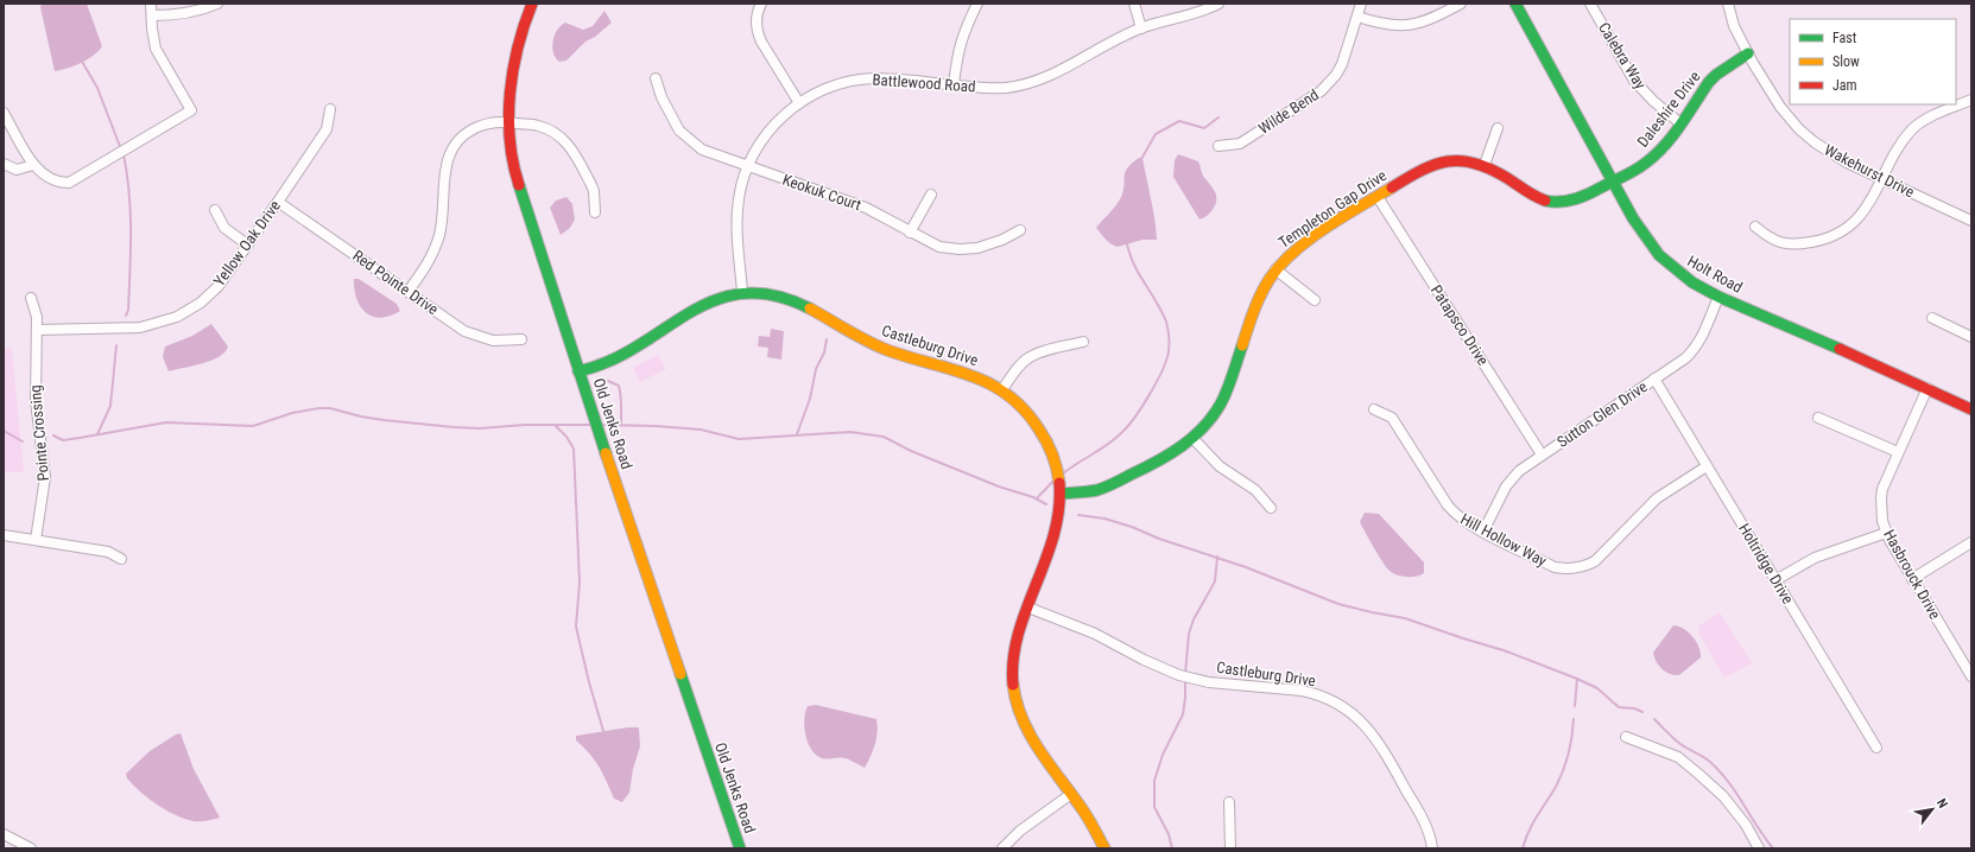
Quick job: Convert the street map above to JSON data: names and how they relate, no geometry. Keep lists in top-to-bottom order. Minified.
{"streets":{"street":["Calebra Way","Battlewood Road","Daleshire Drive","Wilde Bend","Wakehurst Drive","Keokuk Court","Templeton Gap Drive","Yellow Oak Drive","Holt Road","Red Pointe Drive","Patapsco Drive","Castleburg Drive","Sutton Glen Drive","Old Jenks Road","Pointe Crossing","Hill Hollow Way","Holtridge Drive","Hasbrouck Drive"]},"crossings":[["Calebra Way","Daleshire Drive"],["Battlewood Road","Keokuk Court"],["Battlewood Road","Castleburg Drive"],["Daleshire Drive","Wakehurst Drive"],["Daleshire Drive","Templeton Gap Drive"],["Daleshire Drive","Holt Road"],["Templeton Gap Drive","Holt Road"],["Templeton Gap Drive","Patapsco Drive"],["Templeton Gap Drive","Castleburg Drive"],["Yellow Oak Drive","Red Pointe Drive"],["Yellow Oak Drive","Pointe Crossing"],["Holt Road","Sutton Glen Drive"],["Holt Road","Hasbrouck Drive"],["Patapsco Drive","Sutton Glen Drive"],["Castleburg Drive","Old Jenks Road"],["Sutton Glen Drive","Hill Hollow Way"],["Sutton Glen Drive","Holtridge Drive"],["Hill Hollow Way","Holtridge Drive"]],"legend":["Fast","Slow","Jam"],"north":"top right"}
